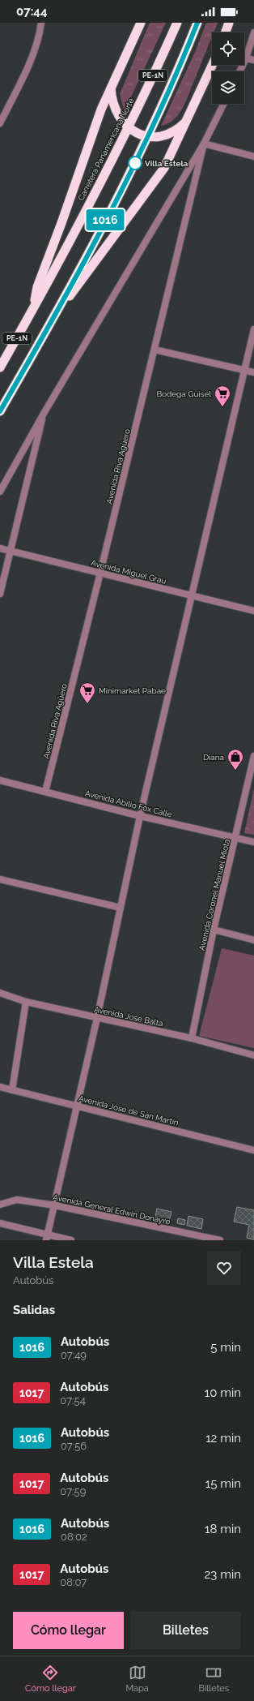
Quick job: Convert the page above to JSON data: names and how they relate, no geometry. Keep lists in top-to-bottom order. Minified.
{"streets":{"highway":["PE-1N","Carretera Panamericana Norte"],"street":["Avenida Riva Agüero","Avenida Miguel Grau","Avenida Abilio Fox Calle","Avenida Coronel Manuel Miota","Avenida José Balta","Avenida Jose de San Martín","Avenida General Edwin Donayre"]},"crossings":[["Avenida Riva Agüero","Avenida Miguel Grau"],["Avenida Riva Agüero","Avenida Abilio Fox Calle"],["Avenida Abilio Fox Calle","Avenida Coronel Manuel Miota"],["Avenida Coronel Manuel Miota","Avenida José Balta"]],"places":{"other":["Villa Estela"],"supermarket":["Bodega Guisel","Minimarket Pabae"],"shop":["Diana"]},"lines":["bus line 1016"],"page":{"status":"07:44","on_map":"1016","heading":[["Villa Estela","Autobús"],"Salidas"],"list":[{"mark":"1016","name":"Autobús","note":"07:49","value":"5 min"},{"mark":"1017","name":"Autobús","note":"07:54","value":"10 min"},{"mark":"1016","name":"Autobús","note":"07:56","value":"12 min"},{"mark":"1017","name":"Autobús","note":"07:59","value":"15 min"},{"mark":"1016","name":"Autobús","note":"08:02","value":"18 min"},{"mark":"1017","name":"Autobús","note":"08:07","value":"23 min"}],"buttons":["Cómo llegar","Billetes"],"tabs":["Cómo llegar","Mapa","Billetes"]}}
